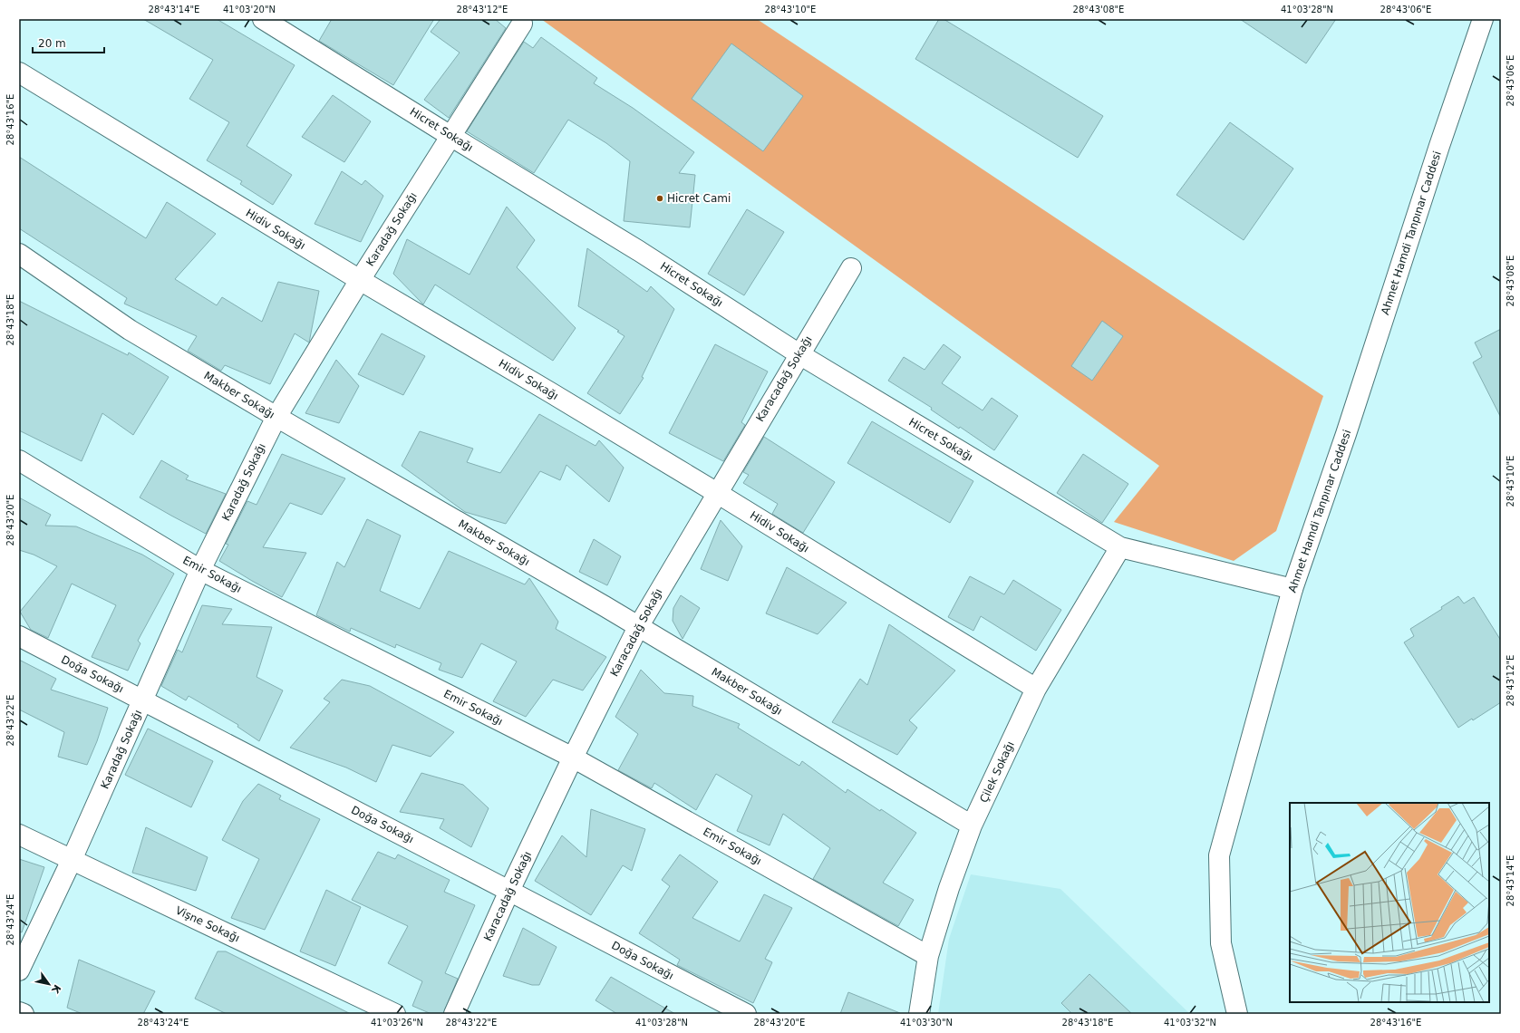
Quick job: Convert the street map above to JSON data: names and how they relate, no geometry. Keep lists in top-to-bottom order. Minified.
{"streets":{"street":["Hicret Sokağı","Hidiv Sokağı","Karadağ Sokağı","Ahmet Hamdi Tanpınar Caddesi","Karacadağ Sokağı","Makber Sokağı","Emir Sokağı","Doğa Sokağı","Çilek Sokağı","Vişne Sokağı"]},"crossings":[["Hicret Sokağı","Karadağ Sokağı"],["Hicret Sokağı","Ahmet Hamdi Tanpınar Caddesi"],["Hicret Sokağı","Karacadağ Sokağı"],["Hicret Sokağı","Çilek Sokağı"],["Hidiv Sokağı","Karadağ Sokağı"],["Hidiv Sokağı","Karacadağ Sokağı"],["Hidiv Sokağı","Çilek Sokağı"],["Karadağ Sokağı","Makber Sokağı"],["Karadağ Sokağı","Emir Sokağı"],["Karadağ Sokağı","Doğa Sokağı"],["Karadağ Sokağı","Vişne Sokağı"],["Karacadağ Sokağı","Makber Sokağı"],["Karacadağ Sokağı","Emir Sokağı"],["Karacadağ Sokağı","Doğa Sokağı"],["Makber Sokağı","Çilek Sokağı"],["Emir Sokağı","Çilek Sokağı"]],"places":["Hicret Cami"],"scale_bar":"20 m","north":"bottom right","coordinates":["28°43'14\"E","41°03'20\"N","28°43'12\"E","28°43'10\"E","28°43'08\"E","41°03'28\"N","28°43'06\"E","28°43'16\"E","28°43'18\"E","28°43'20\"E","28°43'22\"E","28°43'24\"E","41°03'26\"N","41°03'30\"N","41°03'32\"N"]}
